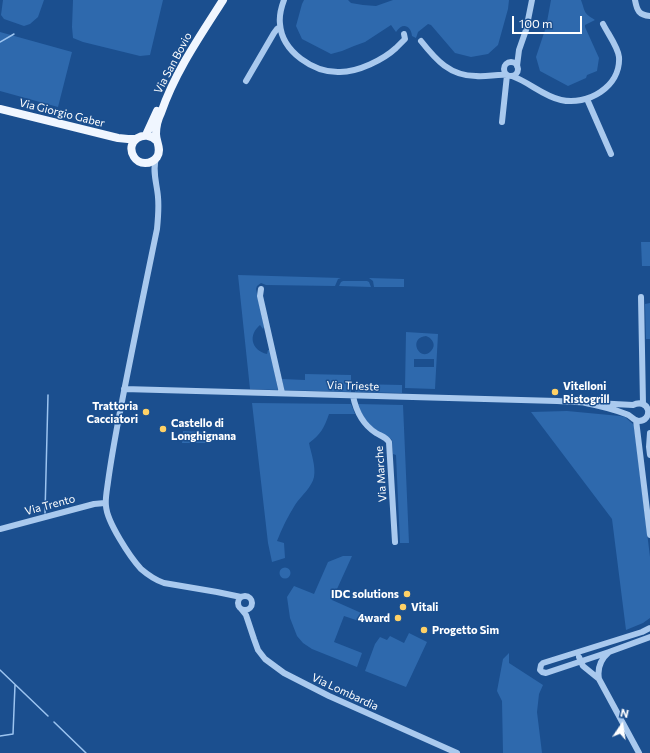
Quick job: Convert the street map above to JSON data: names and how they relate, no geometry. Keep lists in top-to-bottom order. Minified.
{"streets":{"main road":["Via San Bovio","Via Giorgio Gaber"],"street":["Via Trieste","Via Marche","Via Trento","Via Lombardia"]},"crossings":[["Via San Bovio","Via Giorgio Gaber"],["Via Trieste","Via Marche"]],"places":["Vitelloni Ristogrill","Trattoria Cacciatori","Castello di Longhignana","IDC solutions","Vitali","4ward","Progetto Sim"],"scale_bar":"100 m","north":"top"}
